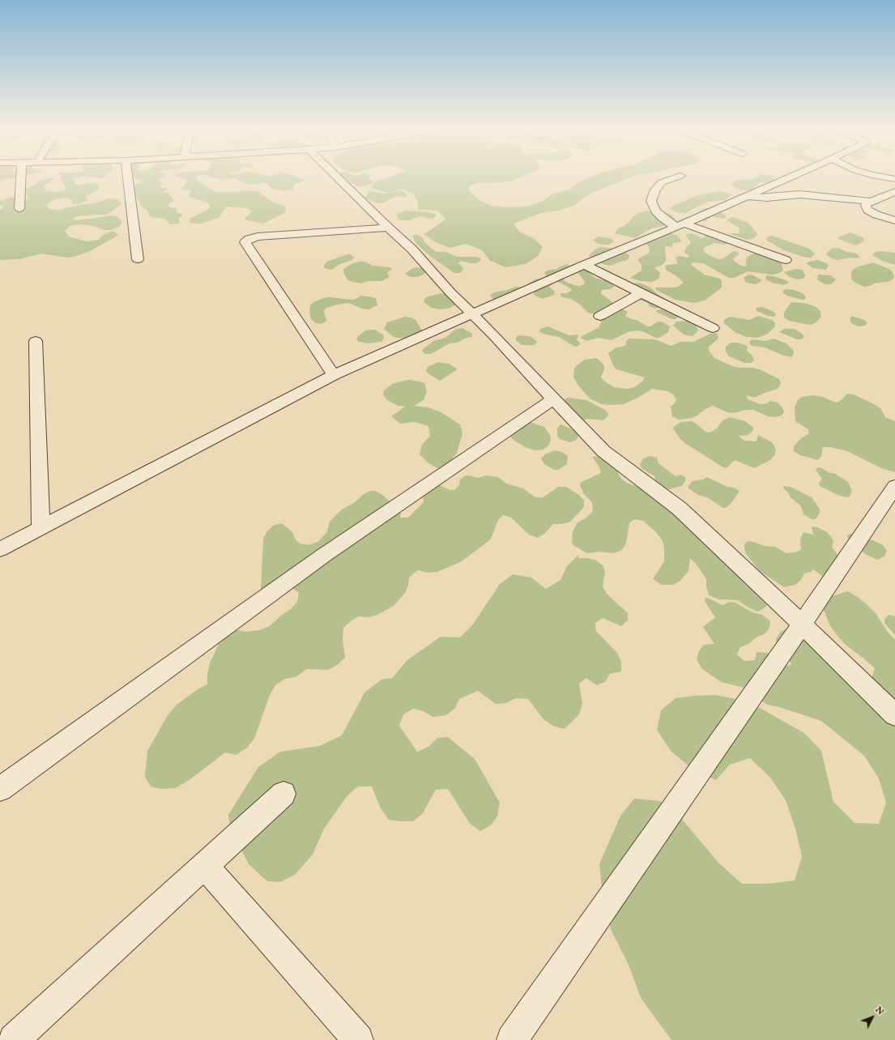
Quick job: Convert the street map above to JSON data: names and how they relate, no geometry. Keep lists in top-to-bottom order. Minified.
{"north":"top right"}
